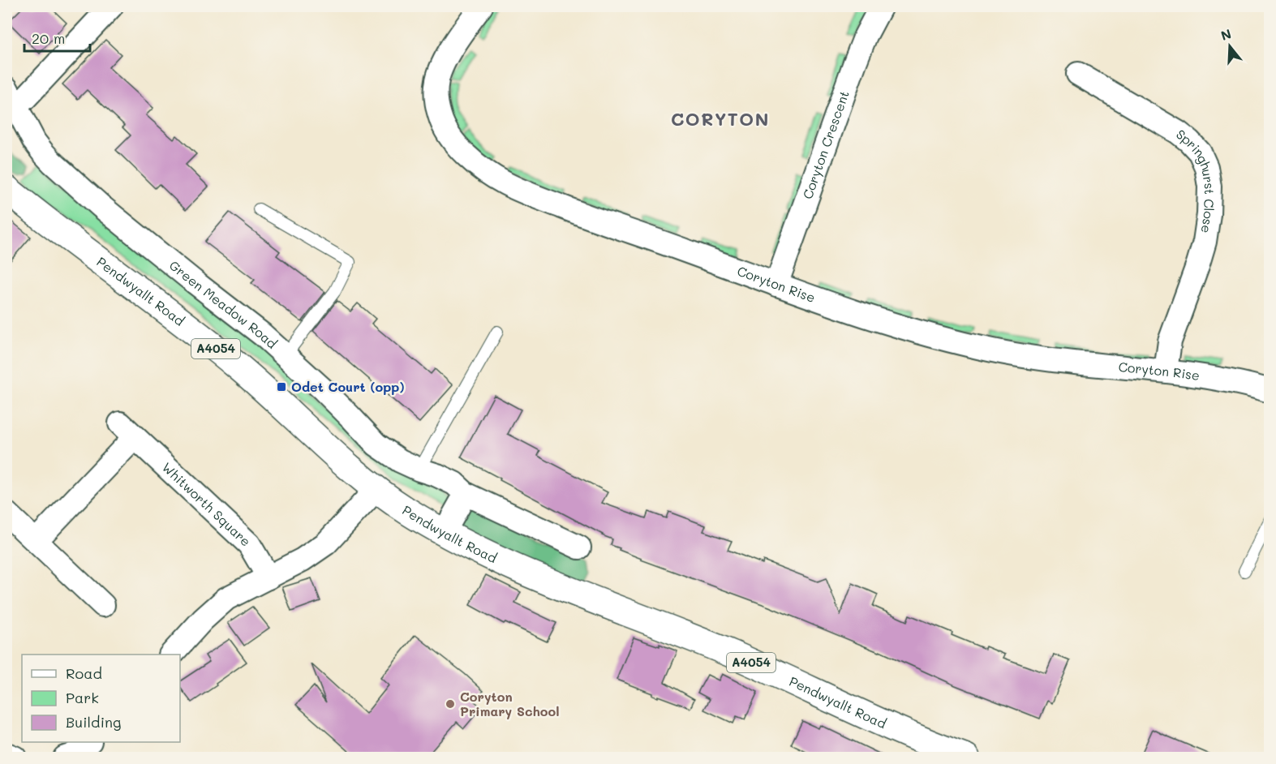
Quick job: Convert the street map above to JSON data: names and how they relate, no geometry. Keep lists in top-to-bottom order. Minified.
{"streets":{"main road":["Pendwyallt Road","A4054"],"street":["Coryton Crescent","Springhurst Close","Coryton Rise","Green Meadow Road","Whitworth Square"]},"crossings":[["Coryton Crescent","Coryton Rise"],["Springhurst Close","Coryton Rise"]],"districts":["CORYTON"],"places":{"transit":["Odet Court (opp)"],"other":["Coryton Primary School"]},"legend":["Road","Park","Building"],"scale_bar":"20 m","north":"top"}
